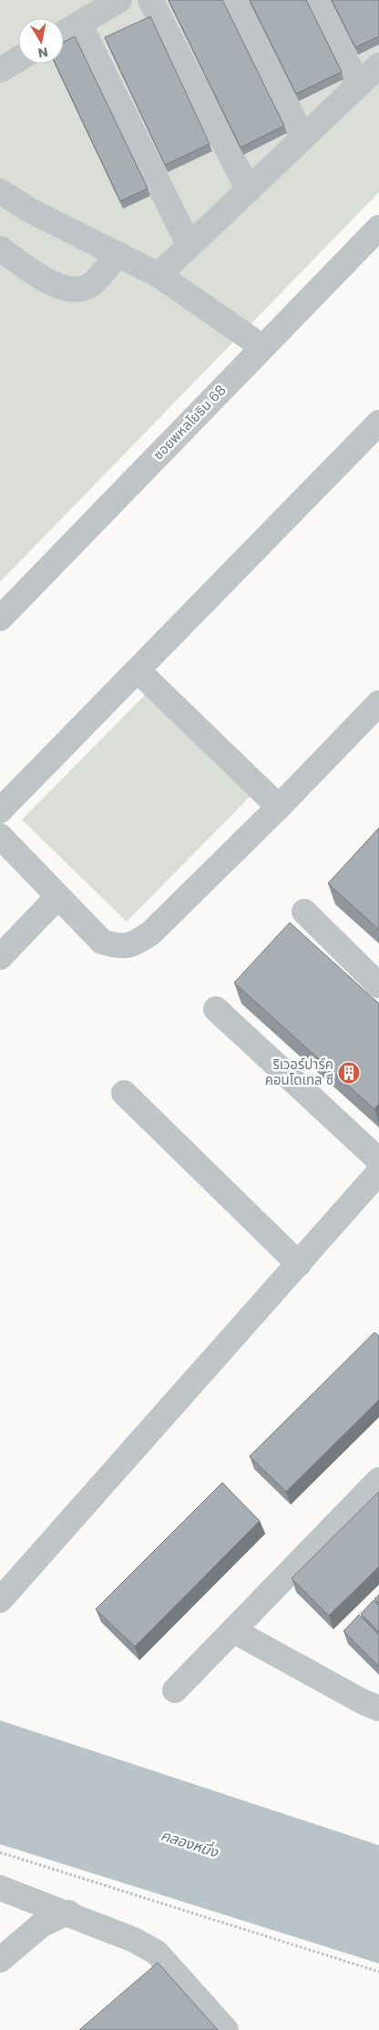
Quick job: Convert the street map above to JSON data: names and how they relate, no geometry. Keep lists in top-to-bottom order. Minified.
{"streets":{"street":["ซอยพหลโยธิน 68"]},"water":["คลองหนึ่ง"],"places":{"building":["ริเวอร์ปาร์ค คอนโดเทล ซี"]},"north":"bottom"}
